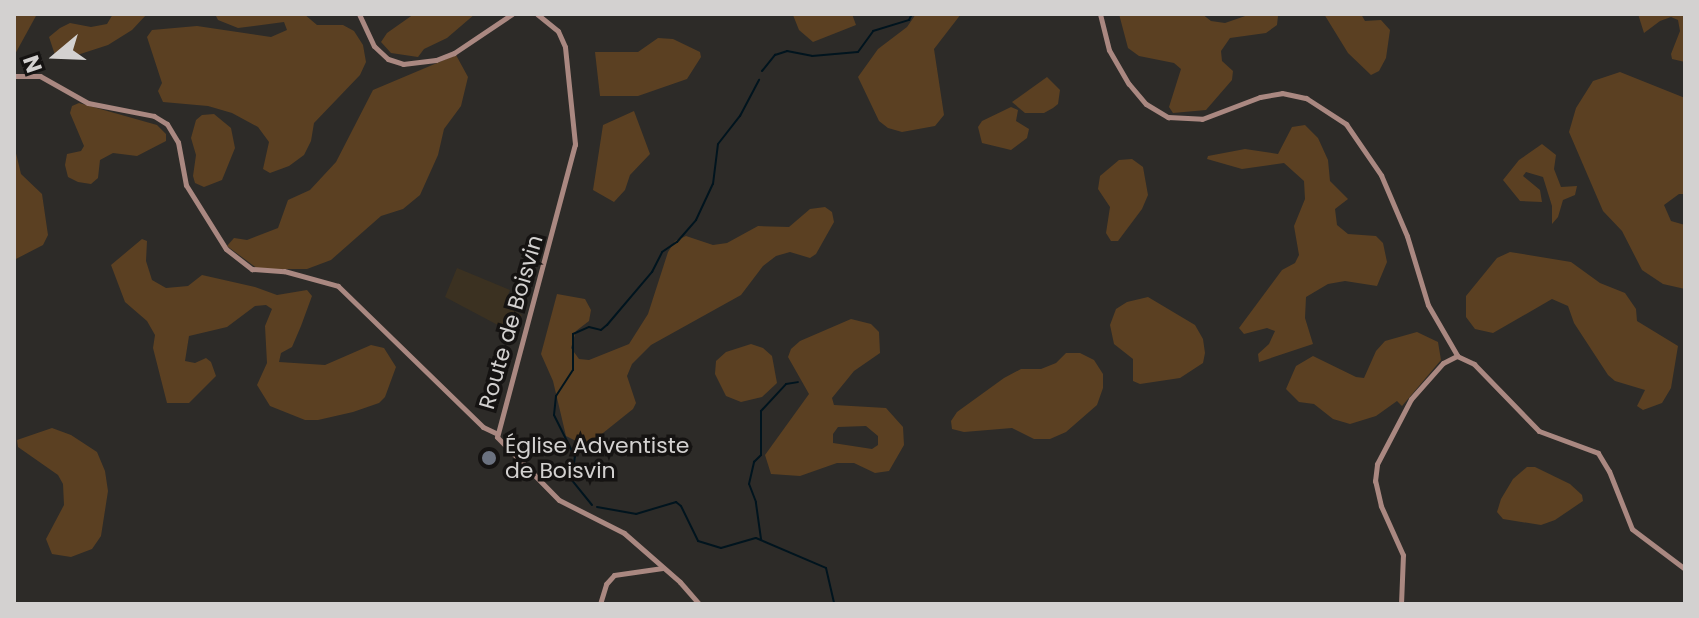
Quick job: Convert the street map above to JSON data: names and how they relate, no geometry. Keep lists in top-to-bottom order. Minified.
{"streets":{"street":["Route de Boisvin"]},"places":["Église Adventiste de Boisvin"],"north":"left"}
